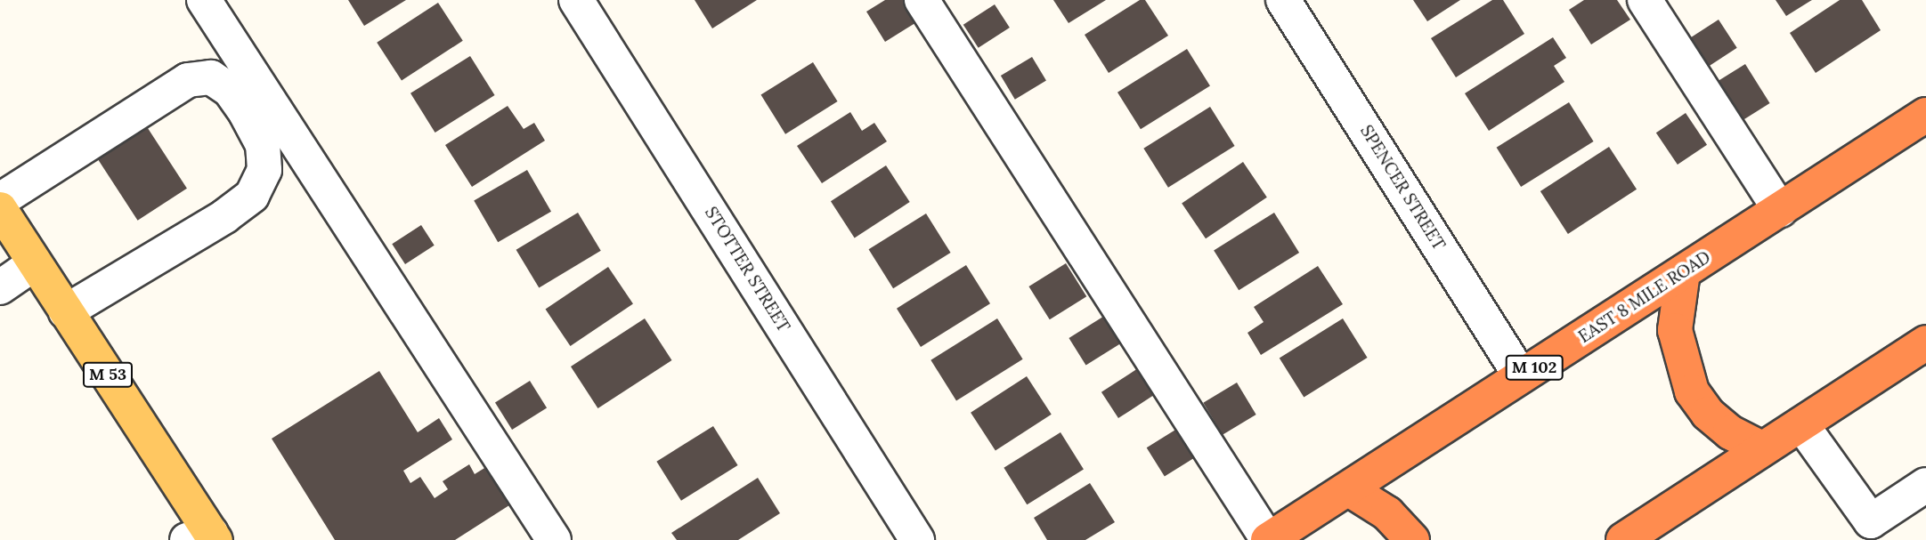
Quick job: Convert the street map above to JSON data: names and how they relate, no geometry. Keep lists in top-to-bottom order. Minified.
{"streets":{"highway":["EAST 8 MILE ROAD","M 102"],"main road":["M 53"],"street":["SPENCER STREET","STOTTER STREET"]},"crossings":[["SPENCER STREET","EAST 8 MILE ROAD"]]}
